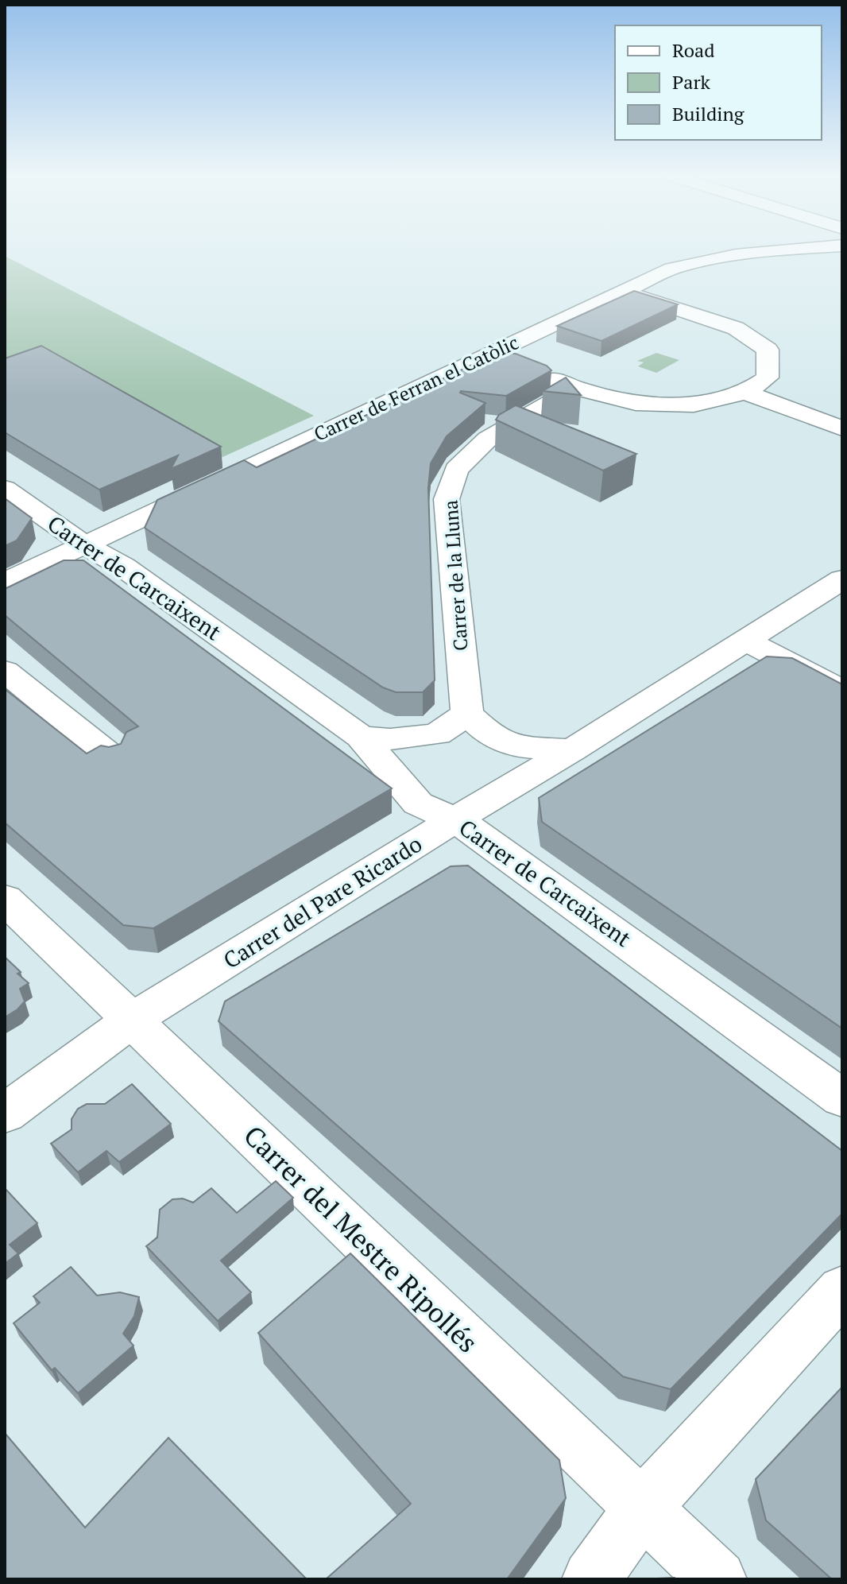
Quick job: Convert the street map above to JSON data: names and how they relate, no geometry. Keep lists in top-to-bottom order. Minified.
{"streets":{"street":["Carrer de Ferran el Catòlic","Carrer de la Lluna","Carrer de Carcaixent","Carrer del Pare Ricardo","Carrer del Mestre Ripollés"]},"crossings":[["Carrer de Ferran el Catòlic","Carrer de Carcaixent"],["Carrer de Carcaixent","Carrer del Pare Ricardo"],["Carrer del Pare Ricardo","Carrer del Mestre Ripollés"]],"legend":["Road","Park","Building"]}
